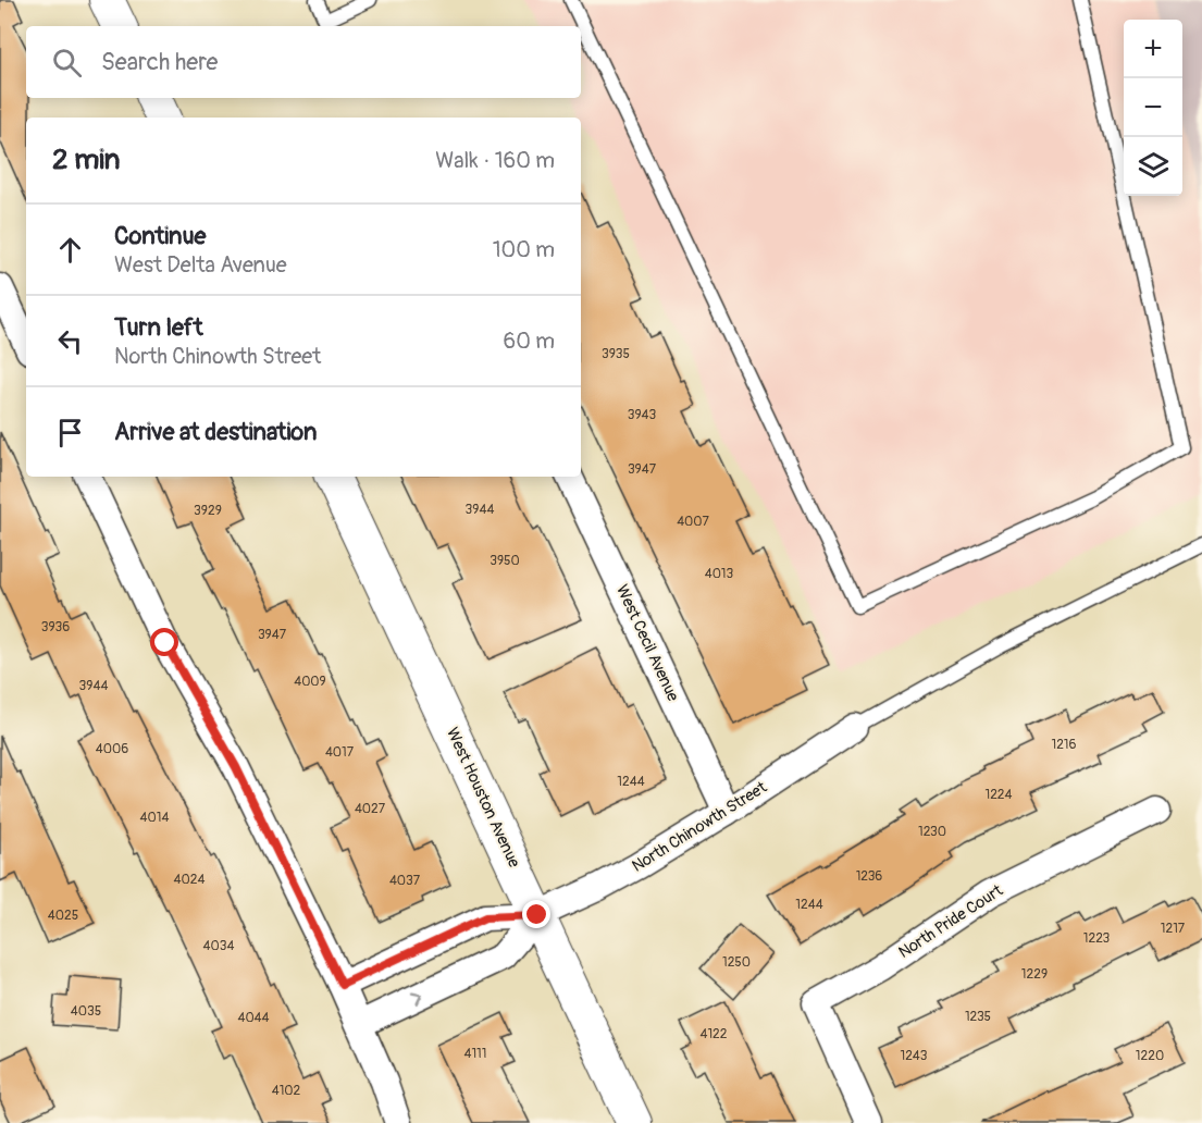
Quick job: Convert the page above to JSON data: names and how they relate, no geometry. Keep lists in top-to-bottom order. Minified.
{"streets":{"street":["West Cecil Avenue","West Houston Avenue","North Chinowth Street","North Pride Court"]},"crossings":[["West Cecil Avenue","North Chinowth Street"],["West Houston Avenue","North Chinowth Street"]],"house_numbers":["3935","3943","3947","3944","3929","4007","3950","4013","3936","3947","4009","3944","1216","4006","4017","1244","1224","4027","4014","1230","1236","4024","4037","1244","4025","1217","1223","4034","1250","1229","4035","1235","4044","4122","4111","1243","1220","4102"],"page":{"map_buttons":["+","−"],"search":"Search here","heading":["2 min","Walk · 160 m"],"list":[["Continue","West Delta Avenue","100 m"],["Turn left","North Chinowth Street","60 m"],"Arrive at destination"]}}
